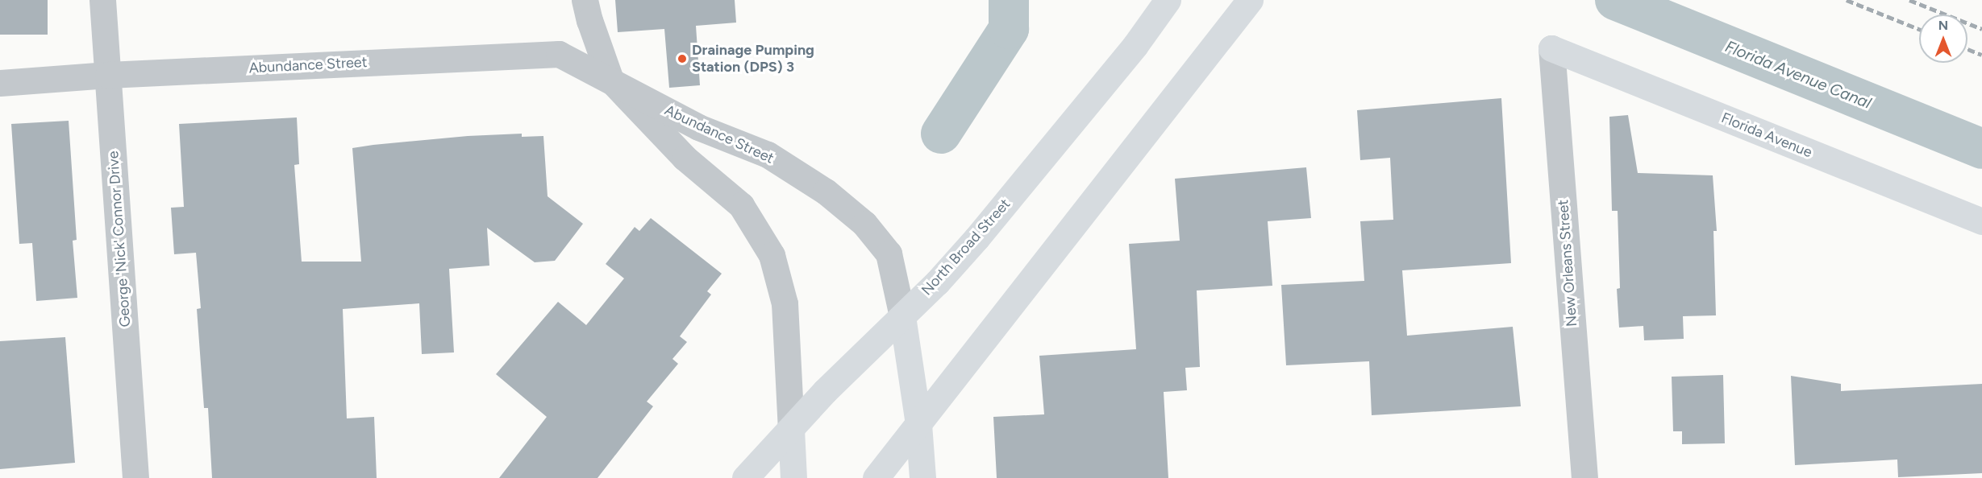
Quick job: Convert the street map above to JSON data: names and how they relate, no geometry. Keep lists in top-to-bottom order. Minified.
{"streets":{"main road":["Abundance Street","Florida Avenue","North Broad Street"],"street":["George 'Nick' Connor Drive","New Orleans Street"]},"crossings":[["Abundance Street","George 'Nick' Connor Drive"],["Abundance Street","North Broad Street"],["Florida Avenue","New Orleans Street"]],"water":["Florida Avenue Canal"],"places":["Drainage Pumping Station (DPS) 3"],"north":"top"}
